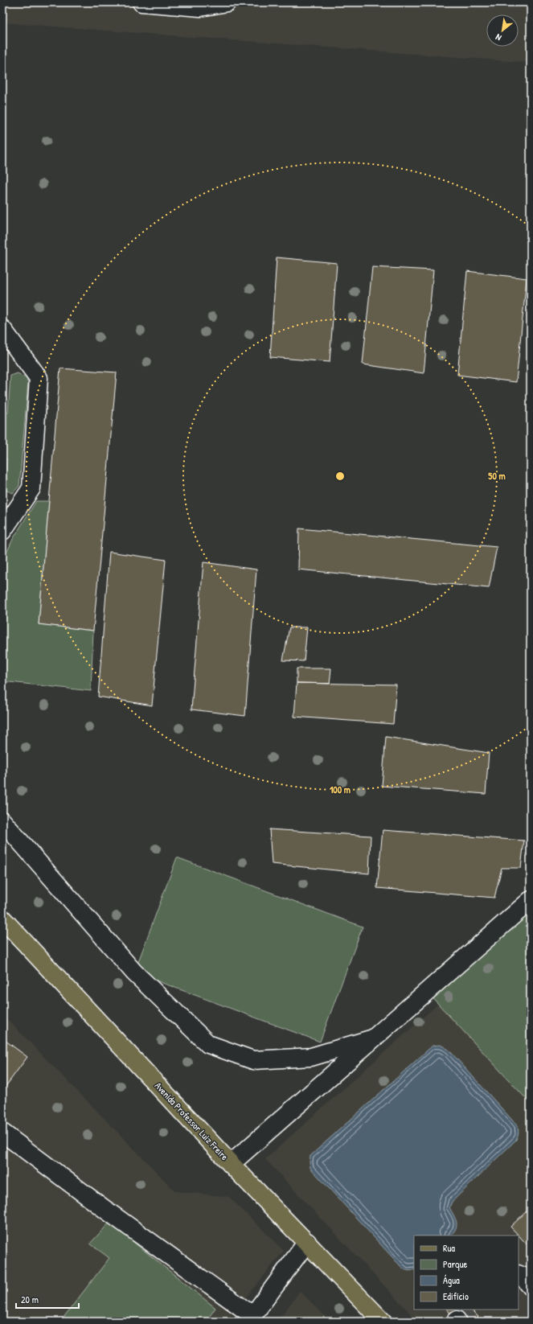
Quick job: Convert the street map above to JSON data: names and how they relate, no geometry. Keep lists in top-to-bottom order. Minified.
{"streets":{"main road":["Avenida Professor Luiz Freire"]},"legend":["Rua","Parque","Água","Edifício"],"scale_bar":"20 m","north":"bottom left","rings":["50 m","100 m"]}
